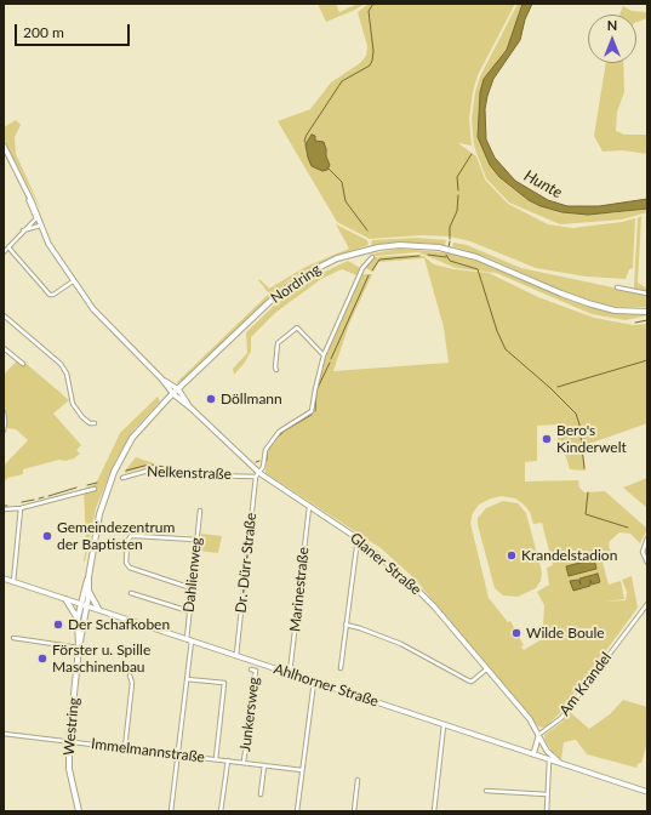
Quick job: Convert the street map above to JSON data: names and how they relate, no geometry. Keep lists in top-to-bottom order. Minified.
{"streets":{"main road":["Nordring","Westring"],"street":["Nelkenstraße","Dr.-Dürr-Straße","Glaner Straße","Dahlienweg","Marinestraße","Am Krandel","Ahlhorner Straße","Junkersweg","Immelmannstraße"]},"crossings":[["Nordring","Glaner Straße"],["Nordring","Ahlhorner Straße"],["Nordring","Westring"],["Nelkenstraße","Dr.-Dürr-Straße"],["Nelkenstraße","Glaner Straße"],["Dr.-Dürr-Straße","Glaner Straße"],["Dr.-Dürr-Straße","Ahlhorner Straße"],["Glaner Straße","Marinestraße"],["Glaner Straße","Am Krandel"],["Glaner Straße","Ahlhorner Straße"],["Dahlienweg","Ahlhorner Straße"],["Dahlienweg","Immelmannstraße"],["Marinestraße","Ahlhorner Straße"],["Ahlhorner Straße","Westring"],["Junkersweg","Immelmannstraße"],["Westring","Immelmannstraße"]],"water":["Hunte"],"places":["Döllmann","Bero's Kinderwelt","Gemeindezentrum der Baptisten","Krandelstadion","Der Schafkoben","Wilde Boule","Förster u. Spille Maschinenbau"],"scale_bar":"200 m","north":"top"}
